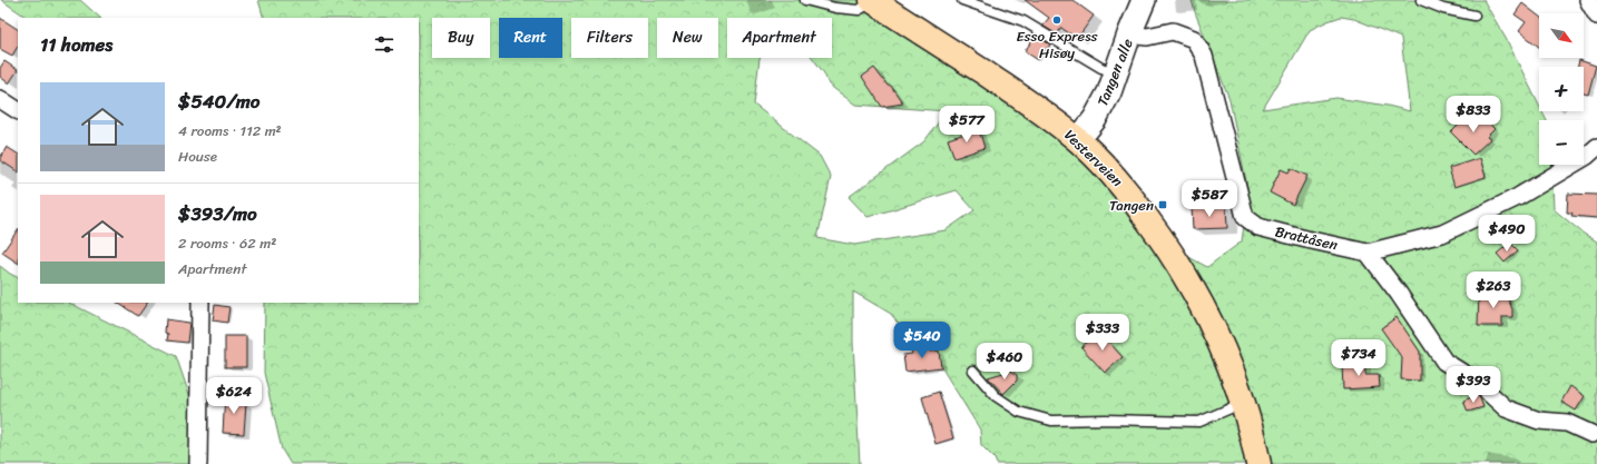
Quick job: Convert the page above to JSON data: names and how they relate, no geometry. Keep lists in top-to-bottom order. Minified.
{"streets":{"main road":["Tangen alle","Vesterveien"],"street":["Brattåsen"]},"crossings":[["Tangen alle","Vesterveien"],["Tangen alle","Brattåsen"]],"places":{"other":["Esso Express Hisøy"],"transit":["Tangen"]},"north":"bottom right","page":{"map_buttons":["+","−"],"chip":["Buy","Rent","Filters","New","Apartment"],"heading":"11 homes","list":[{"name":"$540/mo","note":"4 rooms · 112 m² · House"},{"name":"$393/mo","note":"2 rooms · 62 m² · Apartment"}],"price":["$833","$577","$587","$490","$263","$333","$540","$734","$460","$393","$624"]}}
